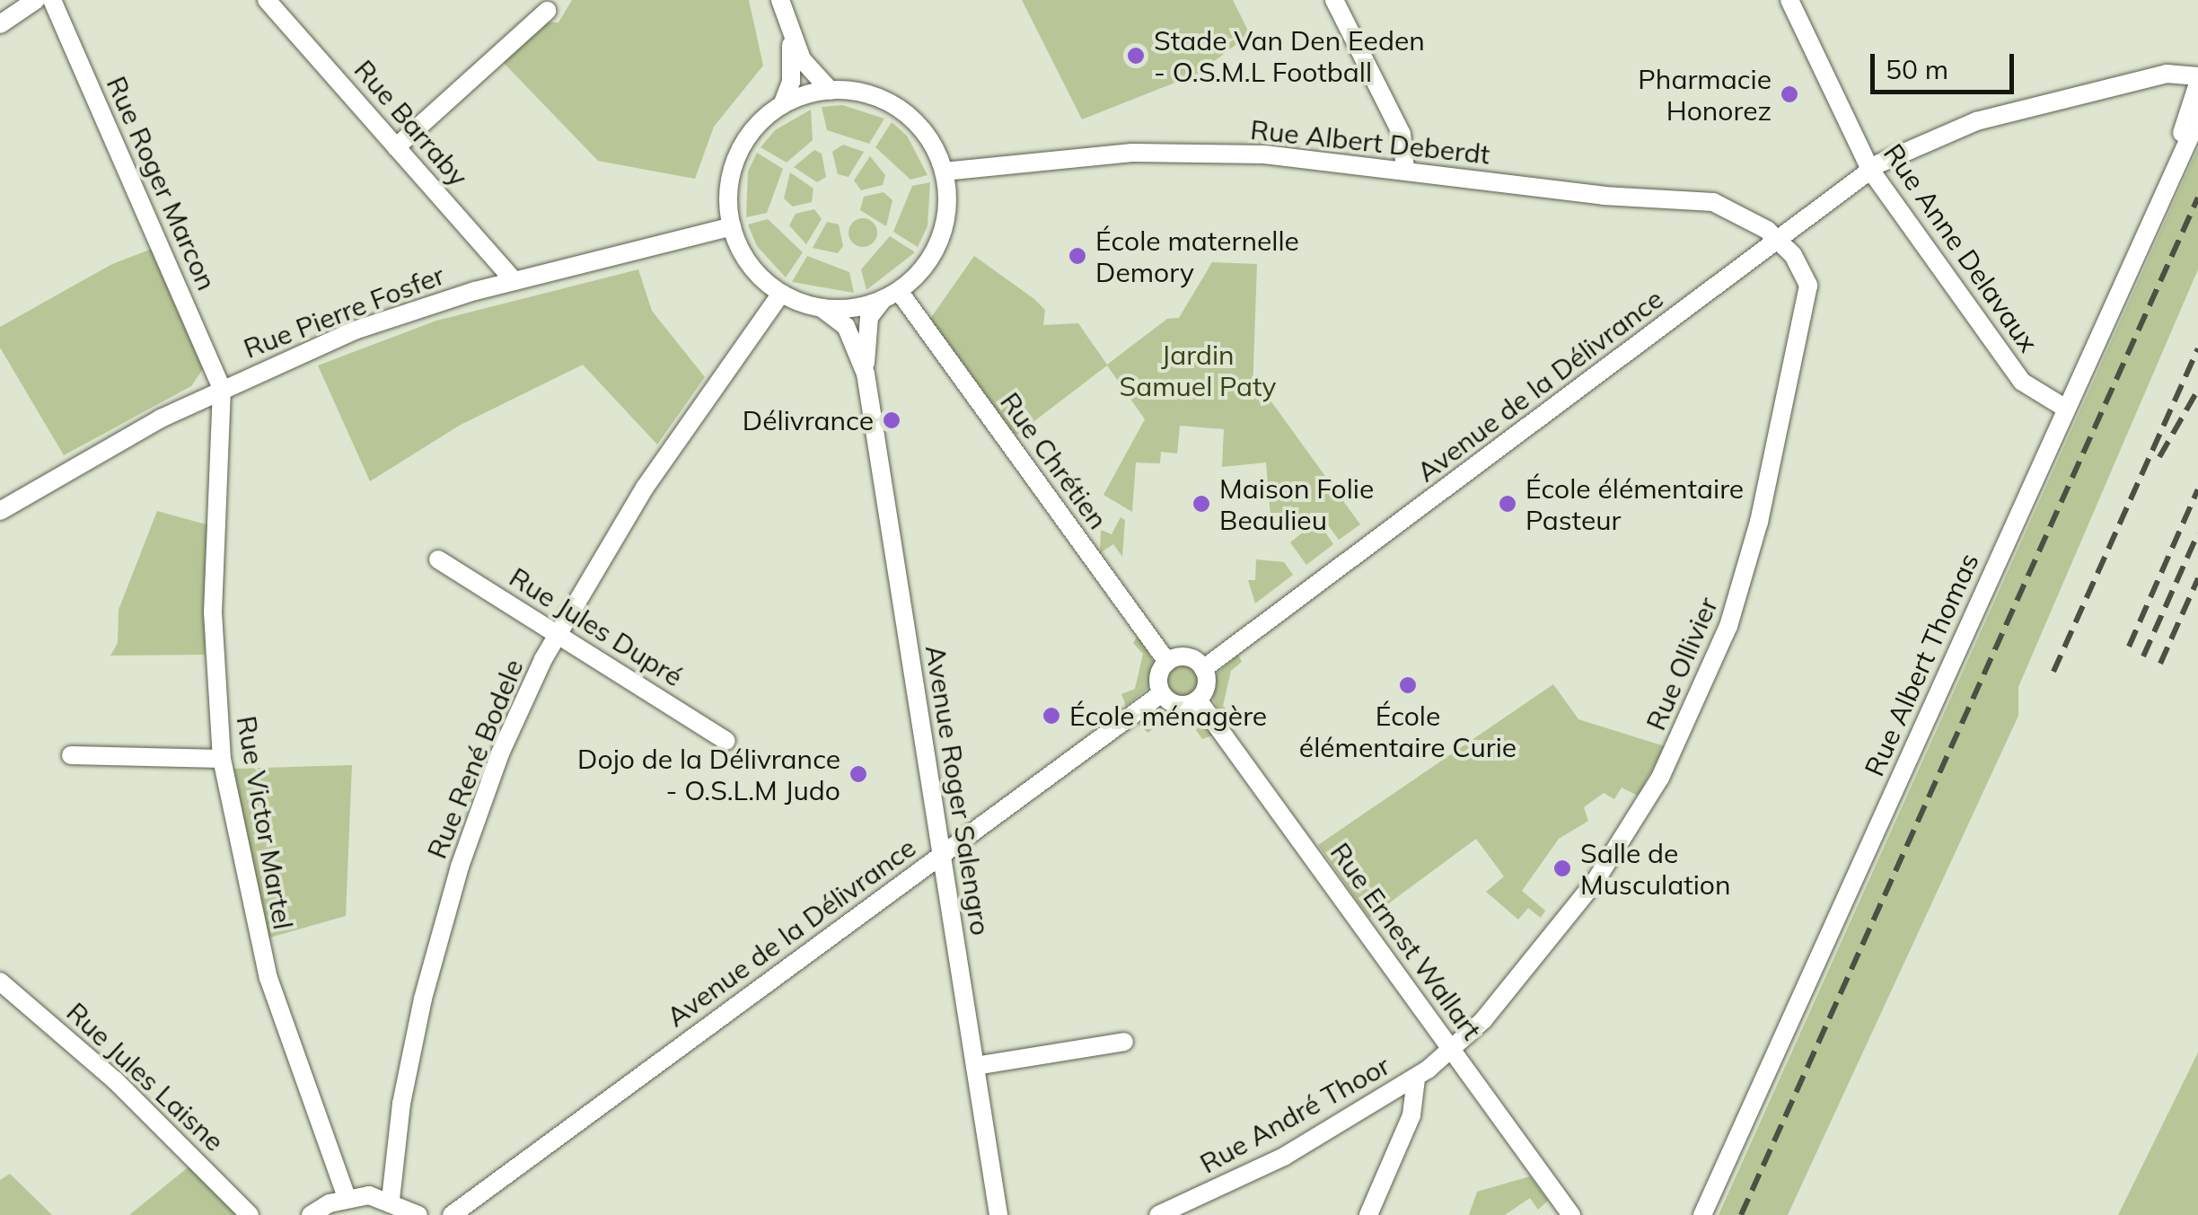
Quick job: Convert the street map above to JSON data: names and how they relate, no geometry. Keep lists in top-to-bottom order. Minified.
{"streets":{"street":["Rue Barraby","Rue Albert Deberdt","Rue Roger Marcon","Rue Anne Delavaux","Rue Pierre Fosfer","Avenue de la Délivrance","Rue Chrétien","Rue Jules Dupré","Rue Ollivier","Rue Albert Thomas","Rue René Bodele","Avenue Roger Salengro","Rue Victor Martel","Rue Ernest Wallart","Rue Jules Laisne","Rue André Thoor"]},"crossings":[["Rue Barraby","Rue Pierre Fosfer"],["Rue Albert Deberdt","Rue Pierre Fosfer"],["Rue Albert Deberdt","Avenue de la Délivrance"],["Rue Albert Deberdt","Rue Chrétien"],["Rue Albert Deberdt","Rue Ollivier"],["Rue Albert Deberdt","Rue René Bodele"],["Rue Albert Deberdt","Avenue Roger Salengro"],["Rue Roger Marcon","Rue Pierre Fosfer"],["Rue Roger Marcon","Rue Victor Martel"],["Rue Anne Delavaux","Avenue de la Délivrance"],["Rue Anne Delavaux","Rue Albert Thomas"],["Rue Pierre Fosfer","Rue Chrétien"],["Rue Pierre Fosfer","Rue René Bodele"],["Rue Pierre Fosfer","Avenue Roger Salengro"],["Rue Pierre Fosfer","Rue Victor Martel"],["Avenue de la Délivrance","Rue Chrétien"],["Avenue de la Délivrance","Rue Ollivier"],["Avenue de la Délivrance","Avenue Roger Salengro"],["Avenue de la Délivrance","Rue Ernest Wallart"],["Rue Chrétien","Rue René Bodele"],["Rue Chrétien","Avenue Roger Salengro"],["Rue Chrétien","Rue Ernest Wallart"],["Rue Jules Dupré","Rue René Bodele"],["Rue Ollivier","Rue Ernest Wallart"],["Rue Ollivier","Rue André Thoor"],["Rue René Bodele","Avenue Roger Salengro"],["Rue Ernest Wallart","Rue André Thoor"]],"parks":["Jardin Samuel Paty"],"places":["Stade Van Den Eeden - O.S.M.L Football","Pharmacie Honorez","École maternelle Demory","Délivrance","Maison Folie Beaulieu","École élémentaire Pasteur","École élémentaire Curie","École ménagère","Dojo de la Délivrance - O.S.L.M Judo","Salle de Musculation"],"scale_bar":"50 m"}
